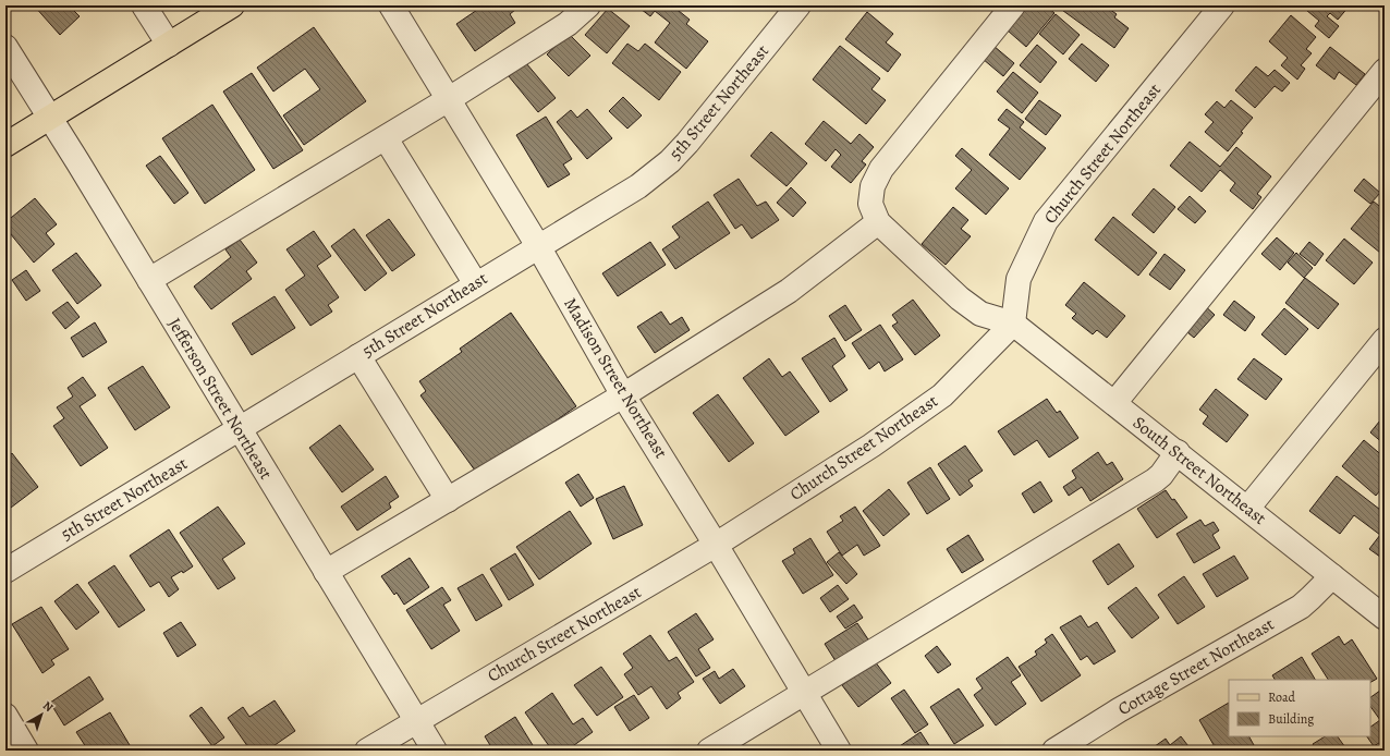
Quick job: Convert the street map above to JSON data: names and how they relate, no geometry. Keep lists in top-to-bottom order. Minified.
{"streets":{"street":["5th Street Northeast","Church Street Northeast","Madison Street Northeast","Jefferson Street Northeast","South Street Northeast","Cottage Street Northeast"]},"crossings":[["5th Street Northeast","Madison Street Northeast"],["5th Street Northeast","Jefferson Street Northeast"],["Church Street Northeast","Madison Street Northeast"],["Church Street Northeast","Jefferson Street Northeast"],["Church Street Northeast","South Street Northeast"],["South Street Northeast","Cottage Street Northeast"]],"legend":["Road","Building"],"north":"top right"}
